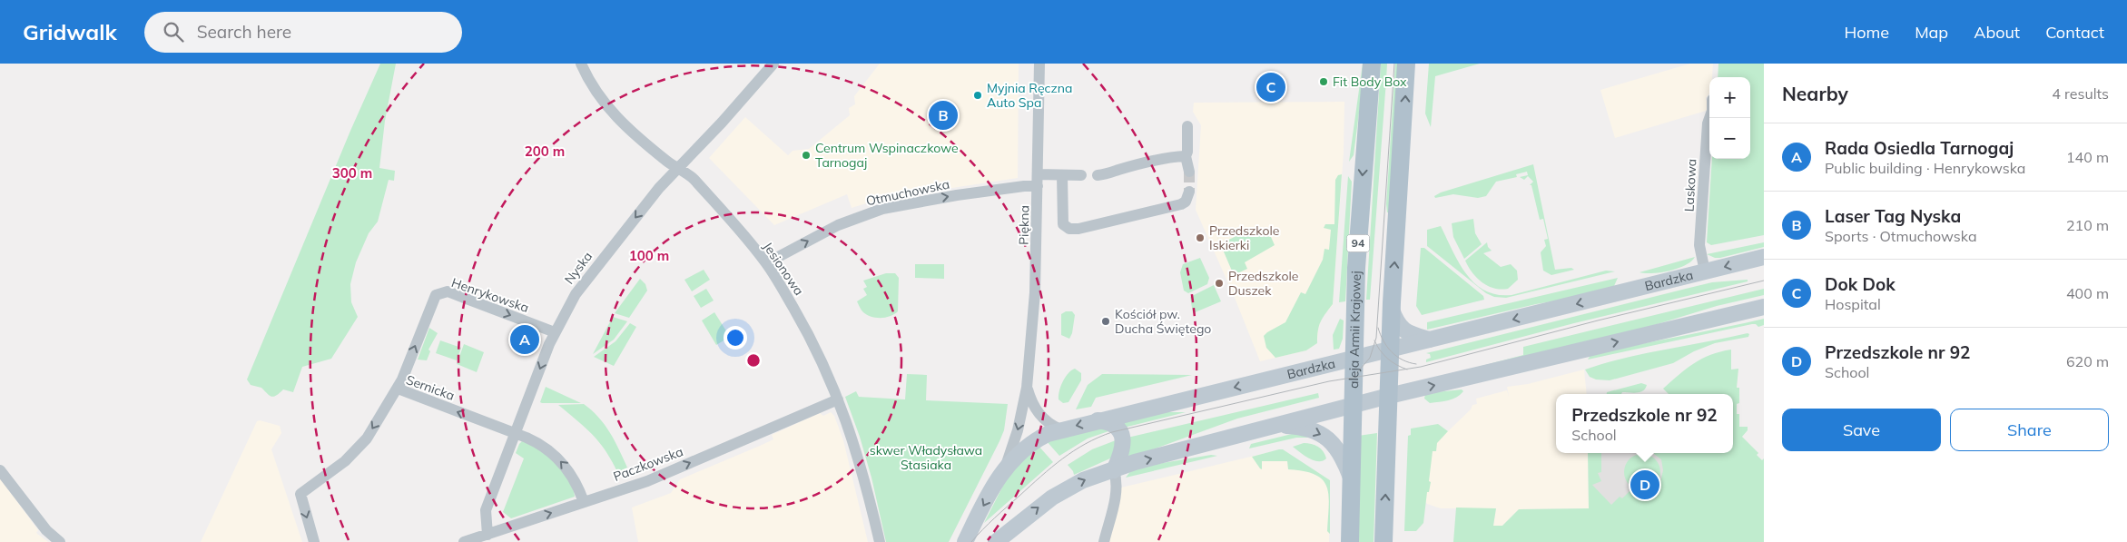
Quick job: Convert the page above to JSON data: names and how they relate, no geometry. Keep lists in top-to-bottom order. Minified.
{"streets":{"main road":["94","aleja Armii Krajowej"],"street":["Laskowa","Otmuchowska","Piękna","Nyska","Jesionowa","Bardzka","Henrykowska","Sernicka","Paczkowska"]},"crossings":[["Laskowa","Bardzka"],["Otmuchowska","Piękna"],["Otmuchowska","Jesionowa"],["Piękna","Bardzka"],["Nyska","Jesionowa"],["Nyska","Henrykowska"],["Nyska","Sernicka"],["Nyska","Paczkowska"],["Jesionowa","Paczkowska"],["Bardzka","aleja Armii Krajowej"],["Henrykowska","Sernicka"],["Sernicka","Paczkowska"]],"one_way":["Otmuchowska","Nyska","Paczkowska"],"parks":["skwer Władysława Stasiaka"],"places":["Fit Body Box","Myjnia Ręczna Auto Spa","Centrum Wspinaczkowe Tarnogaj","Przedszkole Iskierki","Przedszkole Duszek","Kościół pw. Ducha Świętego"],"page":{"header":"Gridwalk","search":"Search here","nav":["Home","Map","About","Contact"],"heading":["Nearby","4 results"],"pins":["C","B","A","D"],"map_buttons":["+","−"],"list":[{"mark":"A","name":"Rada Osiedla Tarnogaj","note":"Public building · Henrykowska","value":"140 m"},{"mark":"B","name":"Laser Tag Nyska","note":"Sports · Otmuchowska","value":"210 m"},{"mark":"C","name":"Dok Dok","note":"Hospital","value":"400 m"},{"mark":"D","name":"Przedszkole nr 92","note":"School","value":"620 m"}],"popup":["Przedszkole nr 92","School"],"buttons":["Save","Share"]},"rings":["200 m","300 m","100 m"]}
